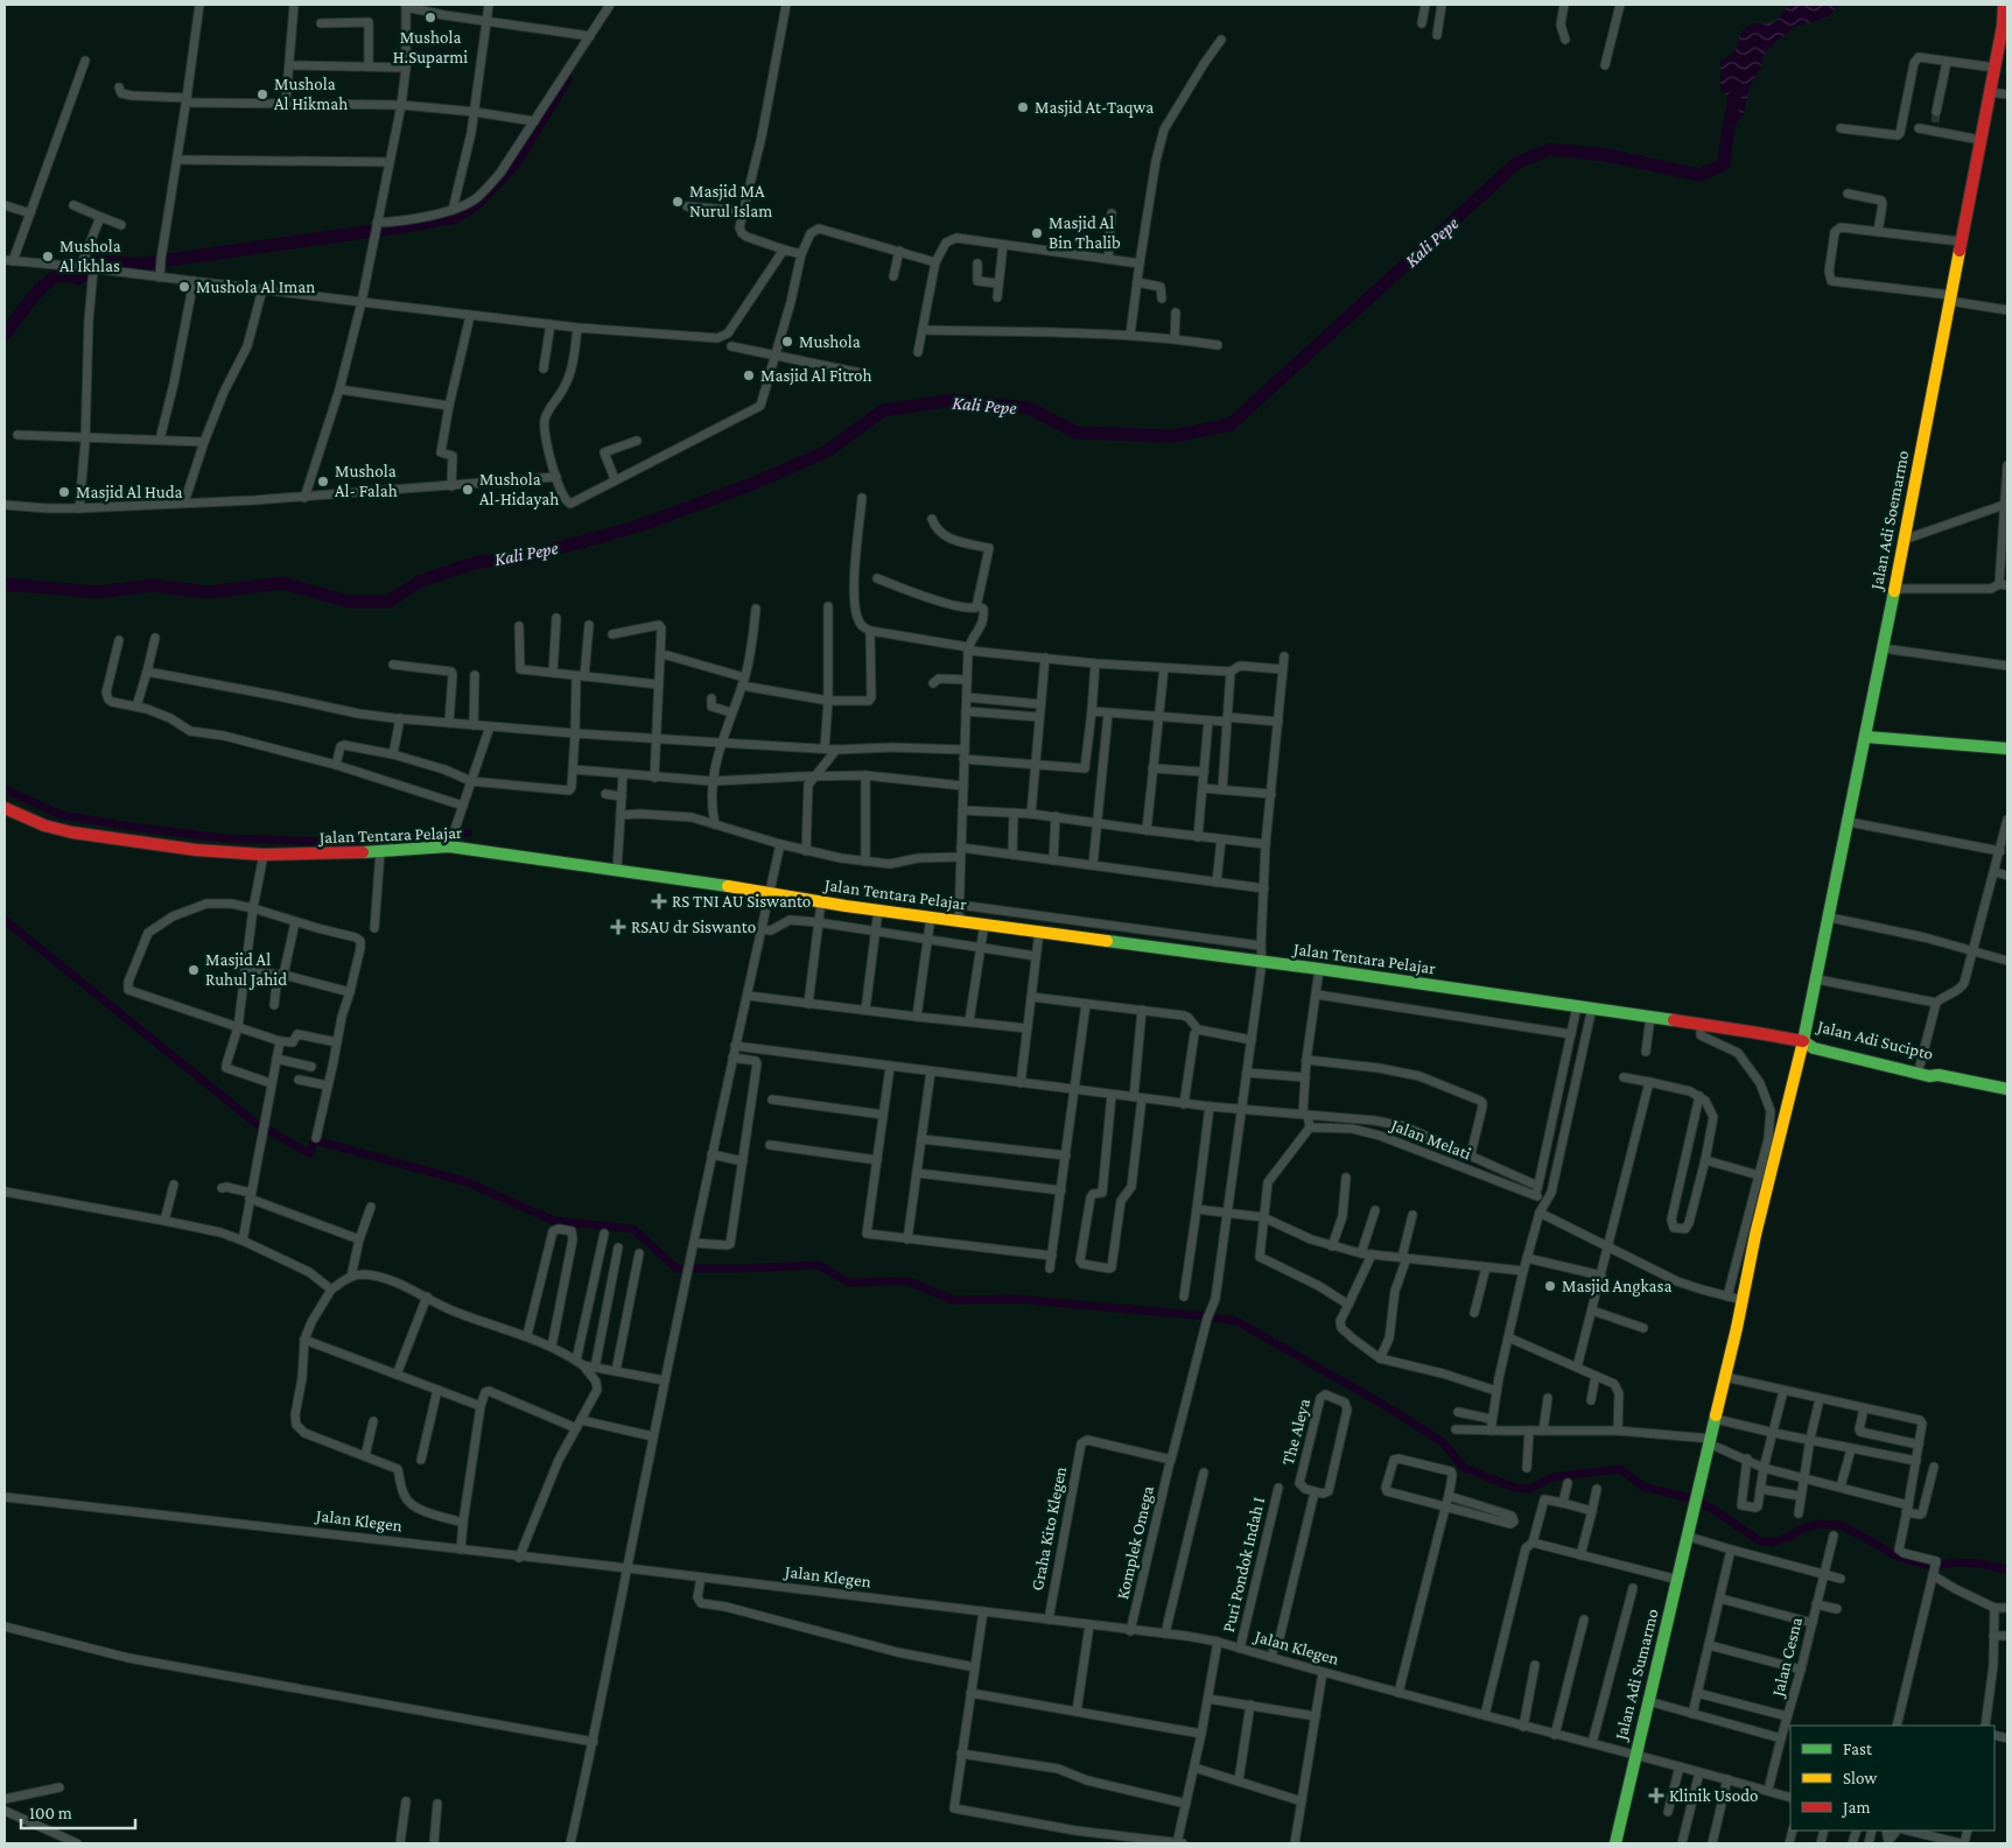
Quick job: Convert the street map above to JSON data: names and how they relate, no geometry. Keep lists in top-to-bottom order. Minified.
{"streets":{"main road":["Jalan Adi Soemarmo","Jalan Tentara Pelajar","Jalan Adi Sucipto","Jalan Adi Sumarmo"],"street":["Jalan Melati","The Aleya","Jalan Klegen","Graha Kito Klegen","Komplek Omega","Puri Pondok Indah I","Jalan Cesna"]},"crossings":[["Jalan Adi Soemarmo","Jalan Adi Sucipto"],["Jalan Adi Soemarmo","Jalan Adi Sumarmo"],["Jalan Tentara Pelajar","Jalan Adi Sucipto"],["Jalan Klegen","Graha Kito Klegen"],["Jalan Klegen","Komplek Omega"],["Jalan Klegen","Puri Pondok Indah I"],["Jalan Klegen","Jalan Adi Sumarmo"]],"water":["Kali Pepe"],"places":{"other":["Mushola H.Suparmi","Mushola Al Hikmah","Masjid At-Taqwa","Masjid MA Nurul Islam","Masjid Al Bin Thalib","Mushola Al Ikhlas","Mushola Al Iman","Mushola","Masjid Al Fitroh","Mushola Al- Falah","Mushola Al-Hidayah","Masjid Al Huda","Masjid Al Ruhul Jahid","Masjid Angkasa"],"health":["RS TNI AU Siswanto","RSAU dr Siswanto","Klinik Usodo"]},"legend":["Fast","Slow","Jam"],"scale_bar":"100 m"}
